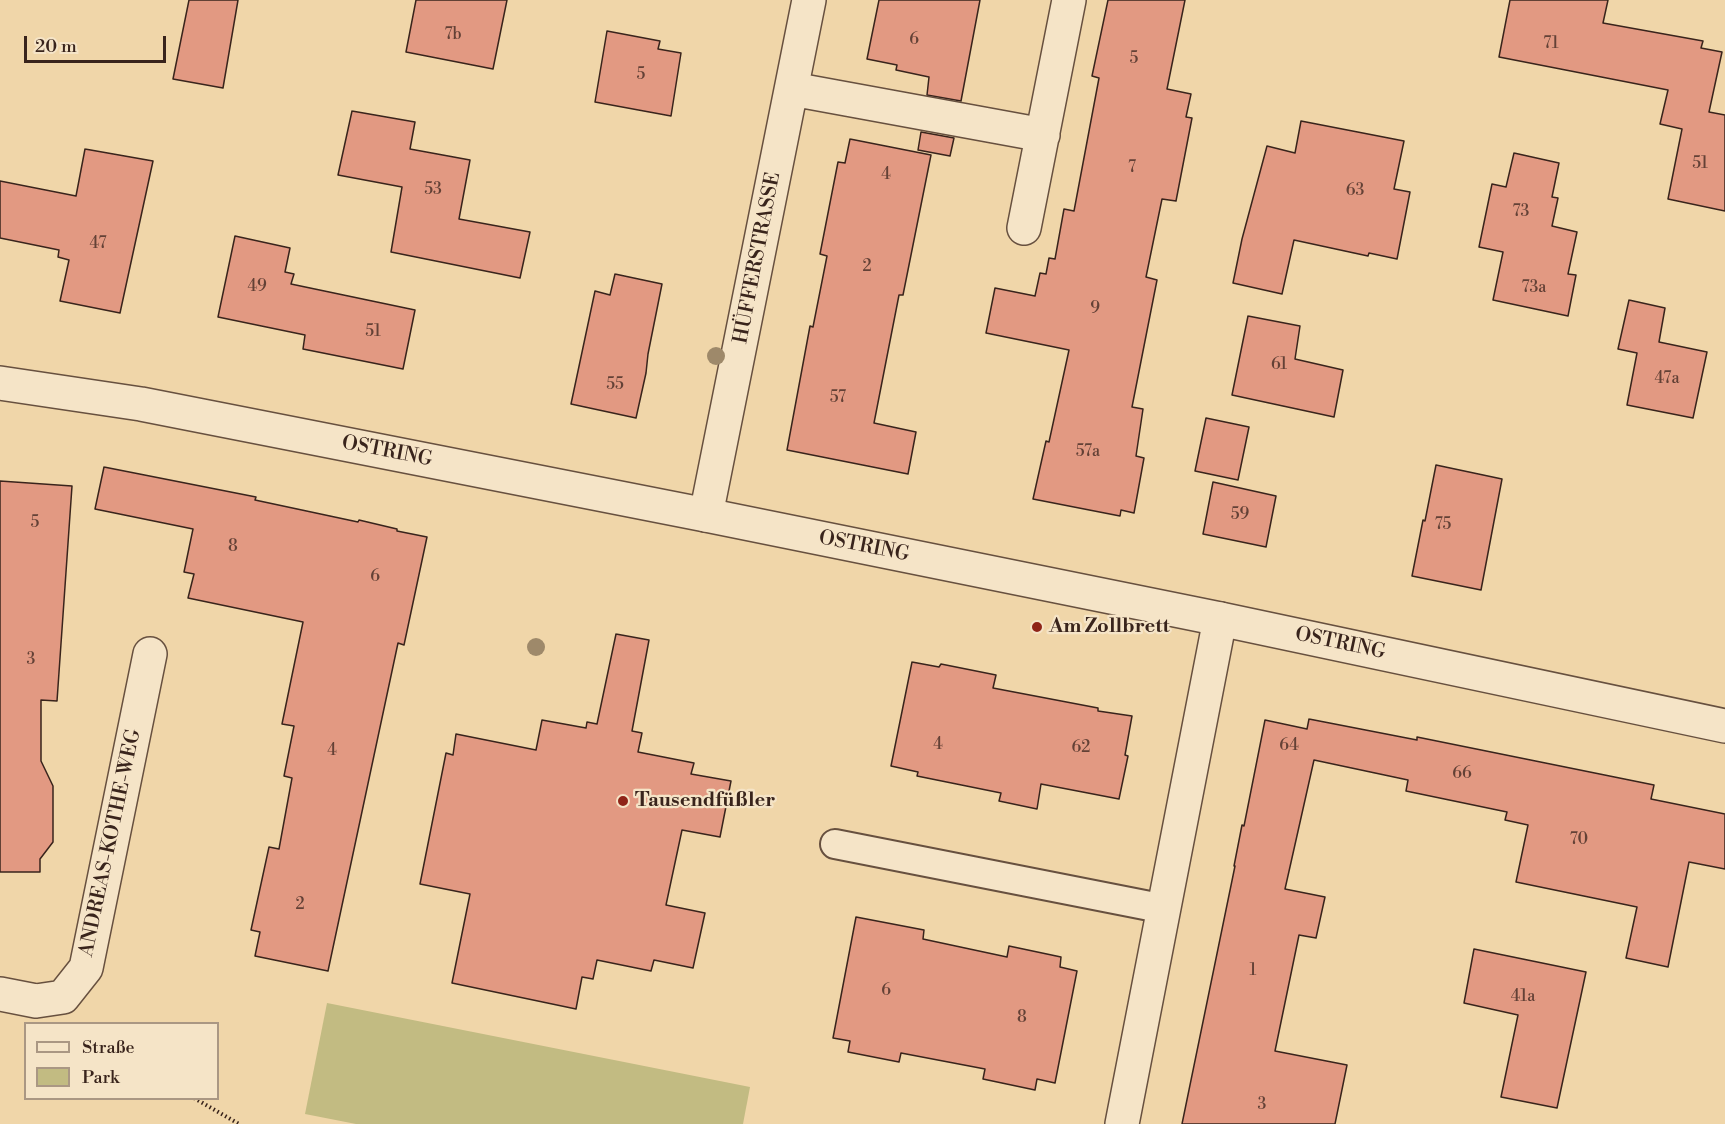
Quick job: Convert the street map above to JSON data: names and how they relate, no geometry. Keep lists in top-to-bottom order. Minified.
{"streets":{"street":["HÜFFERSTRASSE","OSTRING","ANDREAS-KOTHE-WEG"]},"crossings":[["HÜFFERSTRASSE","OSTRING"]],"places":["Am Zollbrett","Tausendfüßler"],"house_numbers":["7b","6","71","5","5","51","7","4","53","63","73","47","2","49","73a","9","51","61","47a","55","57","57a","59","5","75","8","6","3","4","64","62","4","66","70","2","1","6","41a","8","3"],"legend":["Straße","Park"],"scale_bar":"20 m"}
